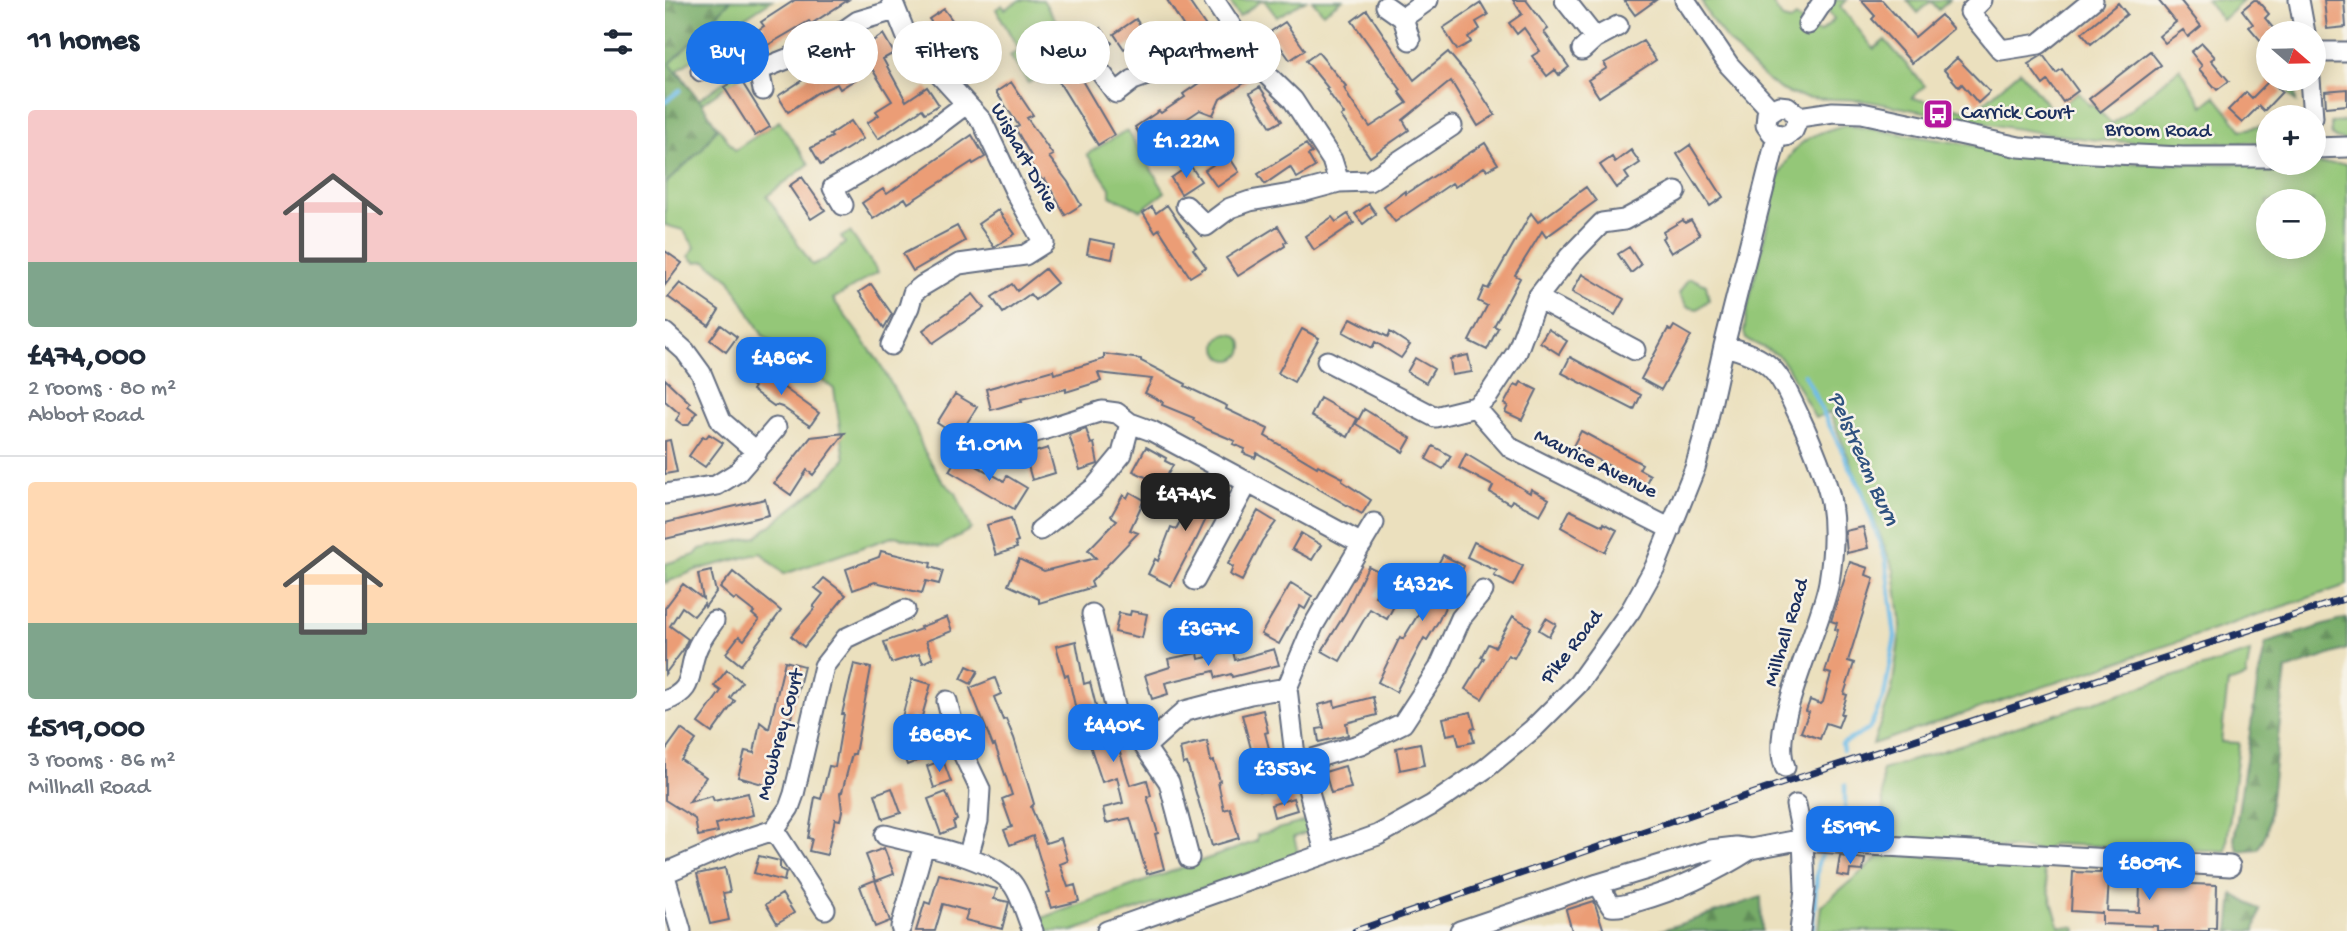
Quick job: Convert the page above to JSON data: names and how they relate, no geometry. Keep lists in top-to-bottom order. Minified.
{"streets":{"street":["Broom Road","Wishart Drive","Maurice Avenue","Millhall Road","Pike Road","Mowbrey Court"]},"crossings":[["Broom Road","Pike Road"],["Maurice Avenue","Pike Road"],["Millhall Road","Pike Road"]],"water":["Pelstream Burn"],"places":{"bus stop":["Carrick Court"]},"north":"right","page":{"heading":"11 homes","map_buttons":["+","−"],"chip":["Buy","Rent","Filters","New","Apartment"],"list":[{"name":"£474,000","note":"2 rooms · 80 m² · Abbot Road"},{"name":"£519,000","note":"3 rooms · 86 m² · Millhall Road"}],"price":["£1.22M","£486K","£1.01M","£474K","£432K","£367K","£440K","£868K","£353K","£519K","£809K"]}}
